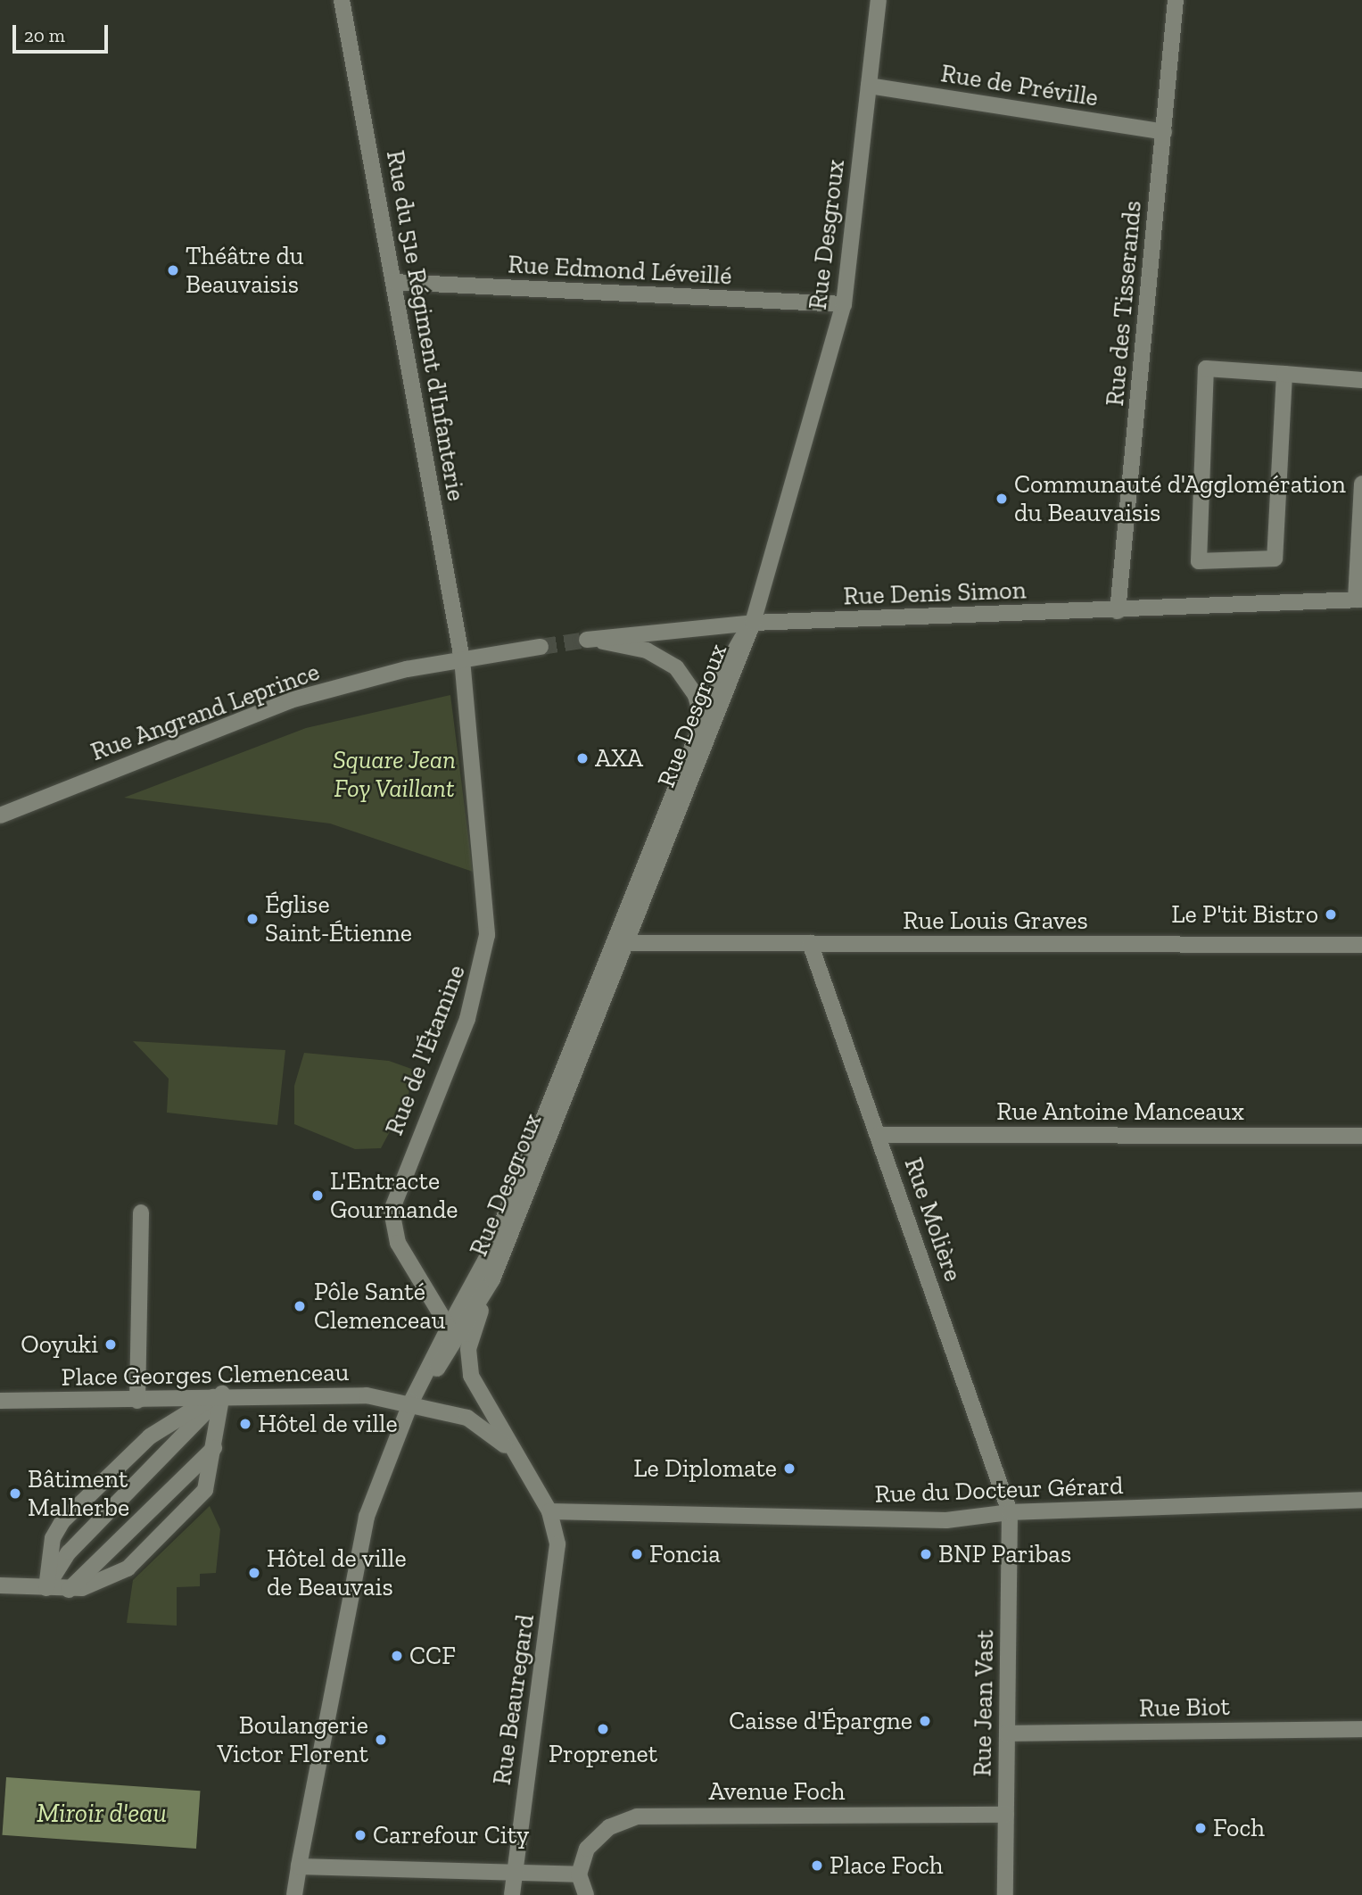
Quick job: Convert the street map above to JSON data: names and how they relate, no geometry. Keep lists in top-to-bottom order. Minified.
{"streets":{"street":["Rue de Préville","Rue Desgroux","Rue Edmond Léveillé","Rue des Tisserands","Rue du 51e Régiment d'Infanterie","Rue Denis Simon","Rue Angrand Leprince","Rue Louis Graves","Rue de l'Étamine","Rue Antoine Manceaux","Rue Molière","Place Georges Clemenceau","Rue du Docteur Gérard","Rue Beauregard","Rue Jean Vast","Rue Biot","Avenue Foch"]},"crossings":[["Rue de Préville","Rue Desgroux"],["Rue de Préville","Rue des Tisserands"],["Rue Desgroux","Rue Edmond Léveillé"],["Rue Desgroux","Rue Denis Simon"],["Rue Desgroux","Rue Louis Graves"],["Rue Desgroux","Rue de l'Étamine"],["Rue Desgroux","Place Georges Clemenceau"],["Rue Edmond Léveillé","Rue du 51e Régiment d'Infanterie"],["Rue des Tisserands","Rue Denis Simon"],["Rue du 51e Régiment d'Infanterie","Rue Angrand Leprince"],["Rue du 51e Régiment d'Infanterie","Rue de l'Étamine"],["Rue Angrand Leprince","Rue de l'Étamine"],["Rue Louis Graves","Rue Molière"],["Rue Antoine Manceaux","Rue Molière"],["Rue Molière","Rue du Docteur Gérard"],["Rue Molière","Rue Jean Vast"],["Rue du Docteur Gérard","Rue Beauregard"],["Rue du Docteur Gérard","Rue Jean Vast"],["Rue Jean Vast","Rue Biot"],["Rue Jean Vast","Avenue Foch"]],"water":["Miroir d'eau"],"parks":["Square Jean Foy Vaillant"],"places":["Théâtre du Beauvaisis","Communauté d'Agglomération du Beauvaisis","AXA","Le P'tit Bistro","Église Saint-Étienne","L'Entracte Gourmande","Pôle Santé Clemenceau","Ooyuki","Hôtel de ville","Le Diplomate","Bâtiment Malherbe","Foncia","BNP Paribas","Hôtel de ville de Beauvais","CCF","Caisse d'Épargne","Proprenet","Boulangerie Victor Florent","Foch","Carrefour City","Place Foch"],"scale_bar":"20 m"}
